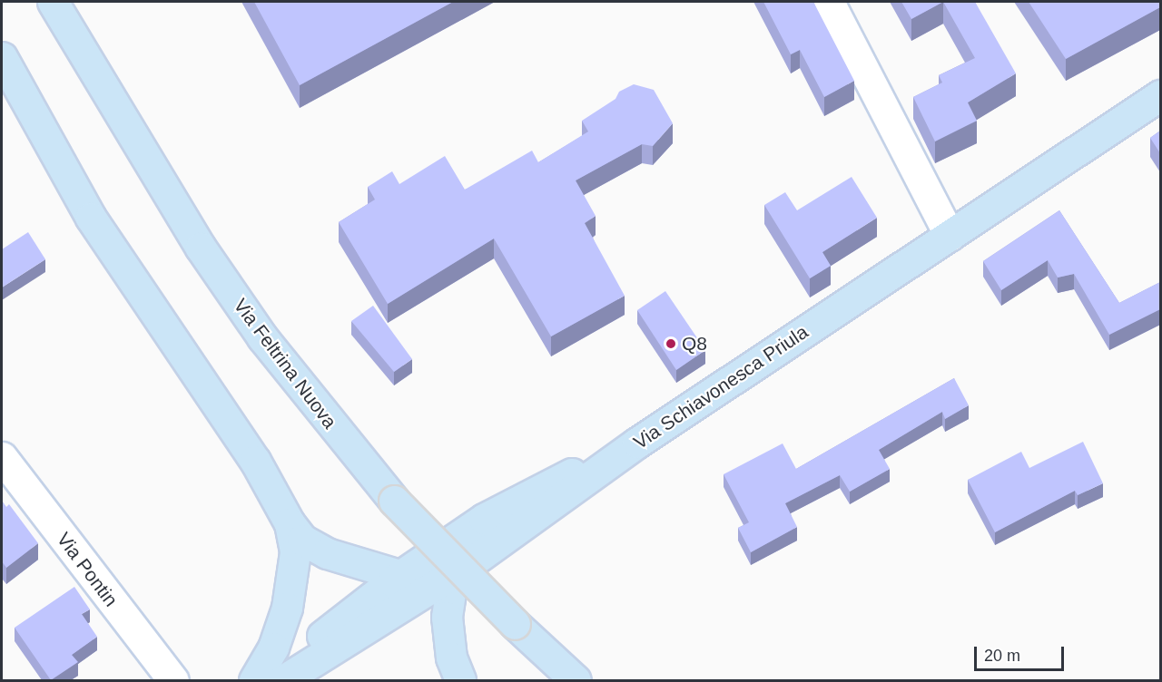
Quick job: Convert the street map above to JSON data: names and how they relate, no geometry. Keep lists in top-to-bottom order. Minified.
{"streets":{"main road":["Via Feltrina Nuova","Via Schiavonesca Priula"],"street":["Via Pontin"]},"places":["Q8"],"scale_bar":"20 m"}
